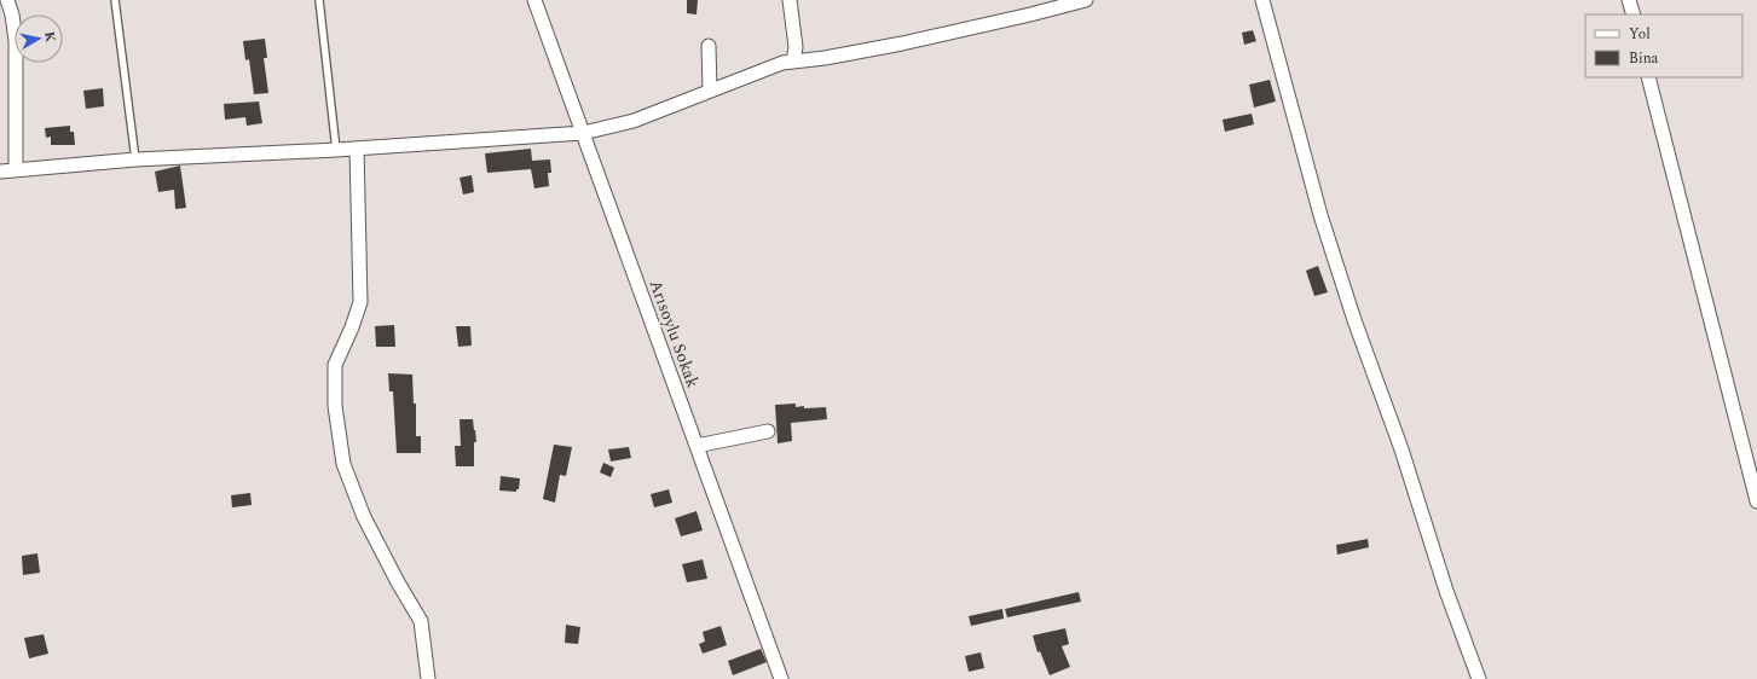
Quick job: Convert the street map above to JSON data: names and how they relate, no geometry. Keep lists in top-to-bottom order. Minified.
{"streets":{"street":["Arısoylu Sokak"]},"legend":["Yol","Bina"],"north":"right"}
